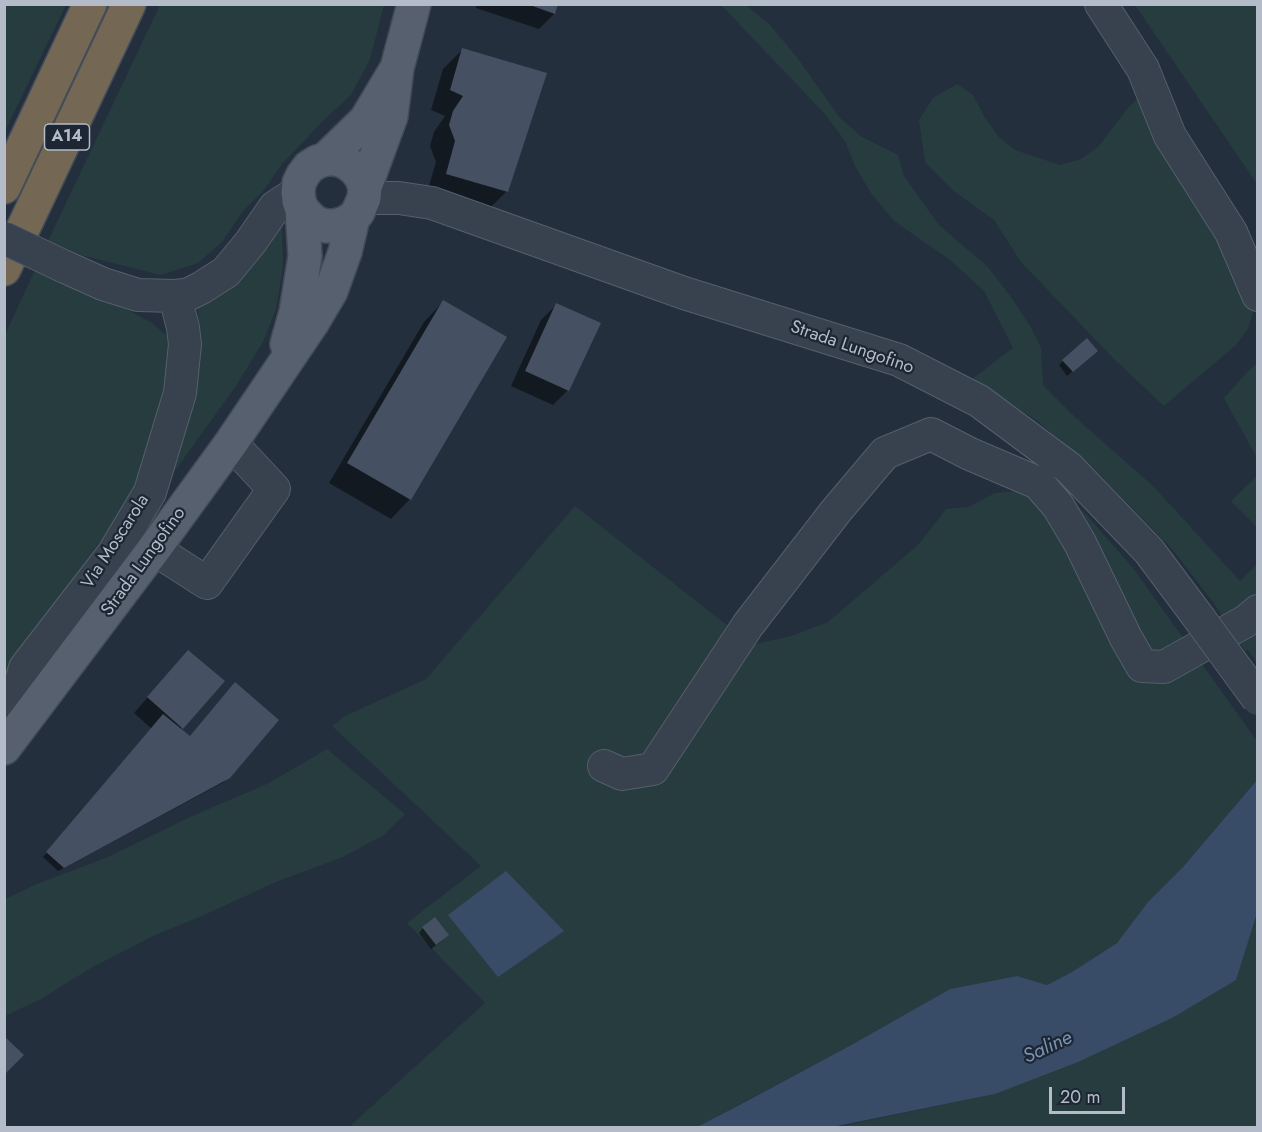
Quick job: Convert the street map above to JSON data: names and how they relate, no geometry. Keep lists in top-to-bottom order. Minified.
{"streets":{"highway":["A14"],"main road":["Strada Lungofino"],"street":["Via Moscarola"]},"water":["Saline"],"scale_bar":"20 m"}
